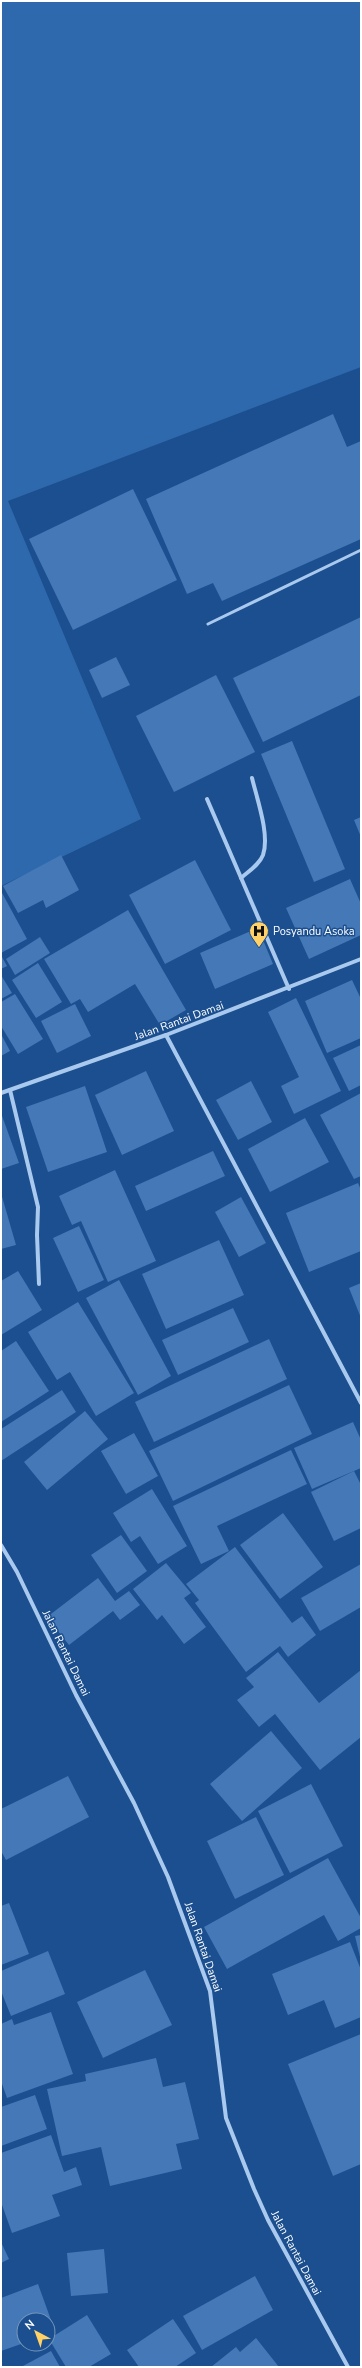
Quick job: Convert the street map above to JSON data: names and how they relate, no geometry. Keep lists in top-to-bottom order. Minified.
{"streets":{"street":["Jalan Rantai Damai"]},"places":{"hospital":["Posyandu Asoka"]},"north":"top left"}
